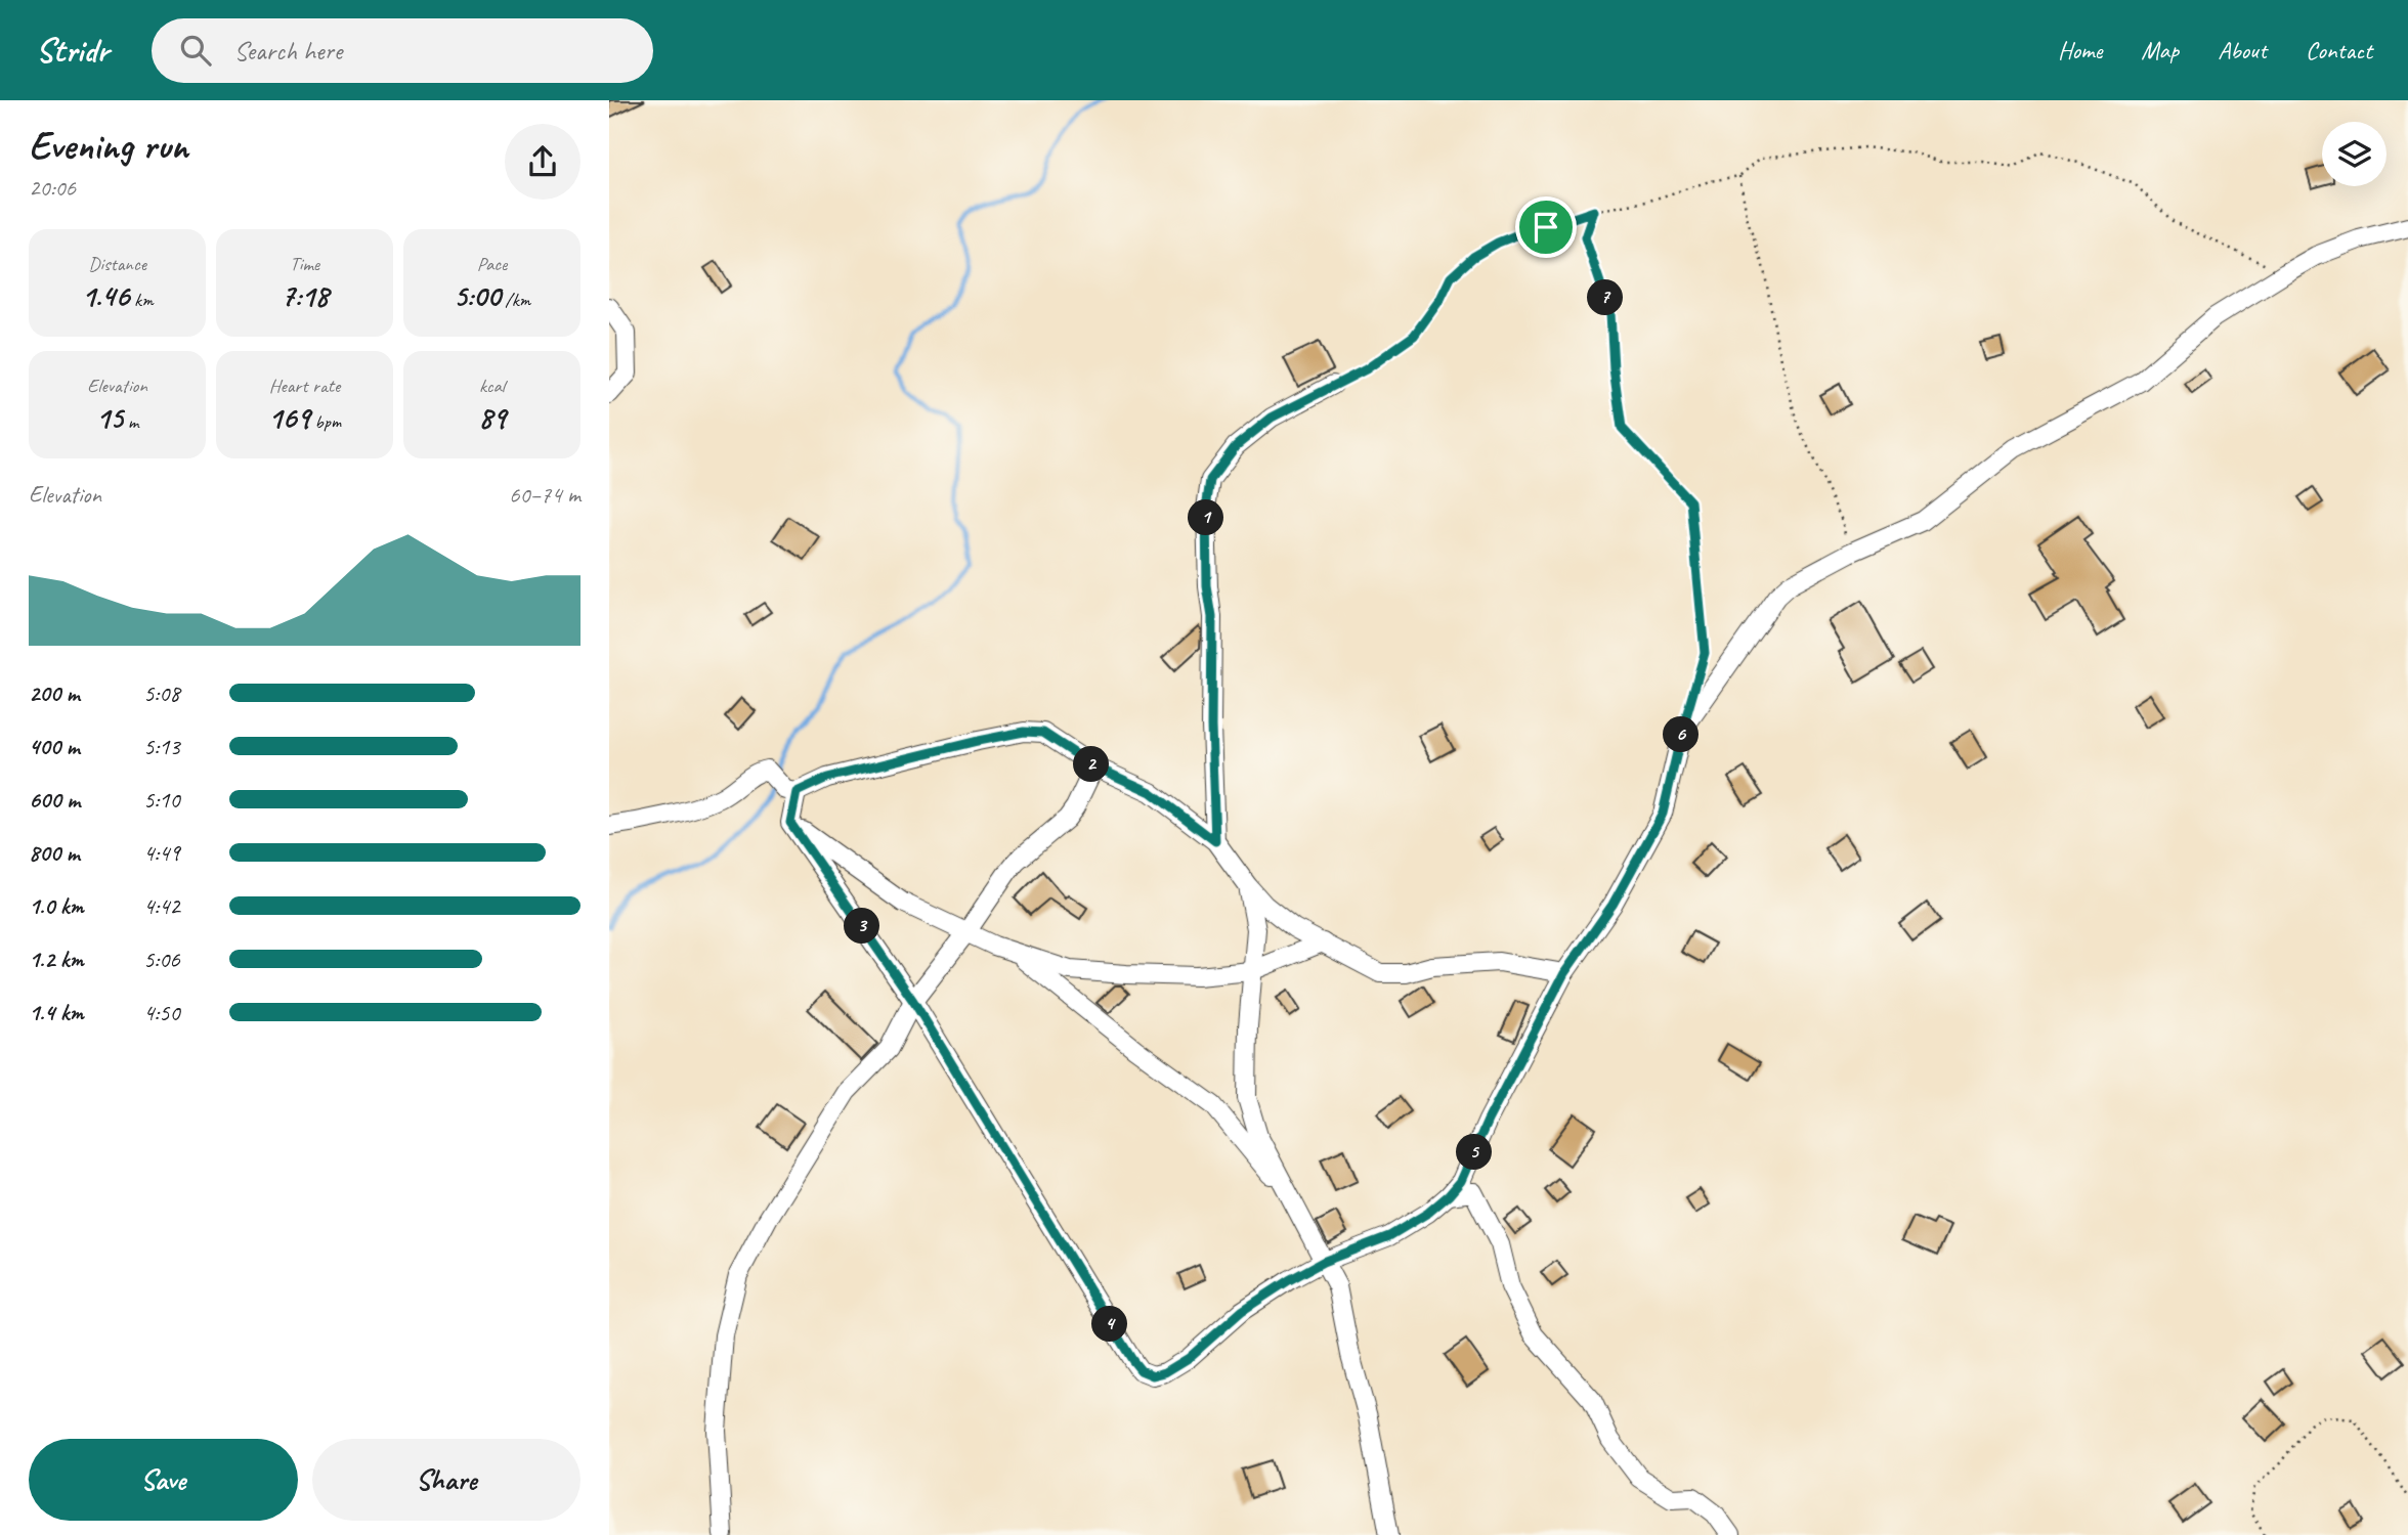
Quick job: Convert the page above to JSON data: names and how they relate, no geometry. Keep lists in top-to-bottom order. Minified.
{"page":{"header":"Stridr","search":"Search here","nav":["Home","Map","About","Contact"],"heading":["Evening run","20:06"],"stats":[["Distance","1.46 km"],["Time","7:18"],["Pace","5:00 /km"],["Elevation","15 m"],["Heart rate","169 bpm"],["kcal","89"]],"pins":["7","1","6","2","3","5","4"],"chart":["Elevation","60–74 m"],"list":[{"name":"200 m","note":"5:08"},{"name":"400 m","note":"5:13"},{"name":"600 m","note":"5:10"},{"name":"800 m","note":"4:49"},{"name":"1.0 km","note":"4:42"},{"name":"1.2 km","note":"5:06"},{"name":"1.4 km","note":"4:50"}],"buttons":["Save","Share"]}}
